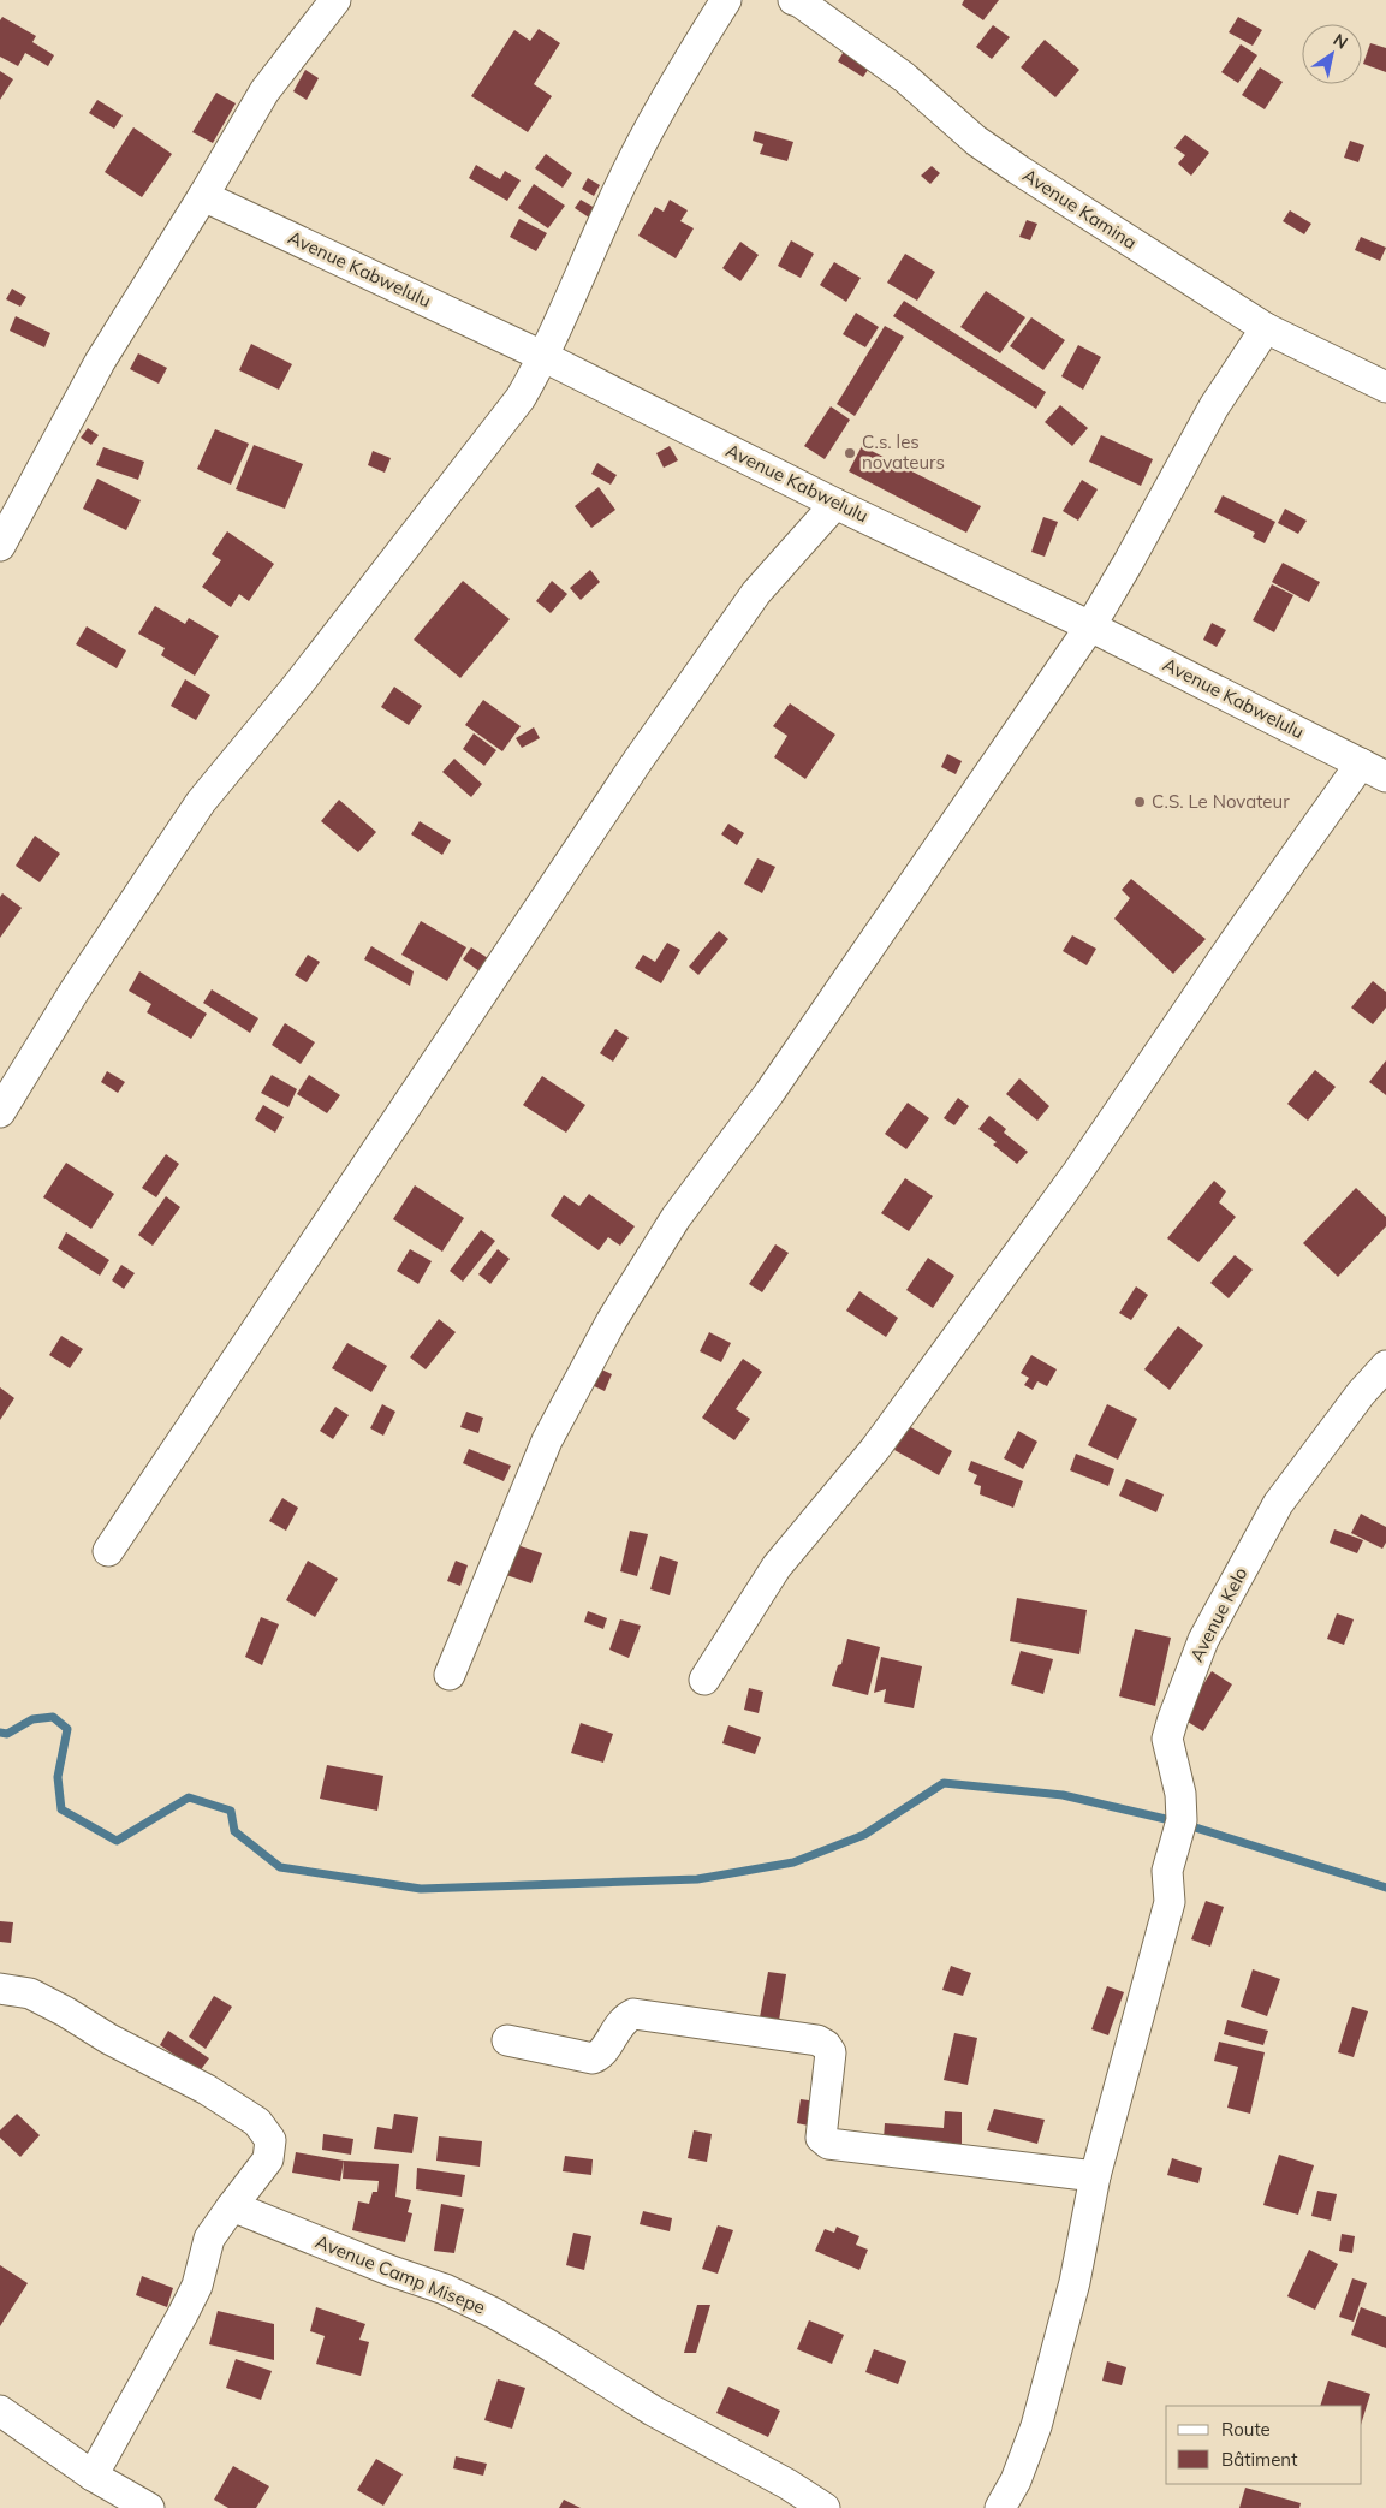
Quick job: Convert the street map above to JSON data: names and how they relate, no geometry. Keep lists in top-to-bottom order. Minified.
{"streets":{"street":["Avenue Kamina","Avenue Kabwelulu","Avenue Kelo","Avenue Camp Misepe"]},"places":["C.s. les novateurs","C.S. Le Novateur"],"legend":["Route","Bâtiment"],"north":"top right"}
